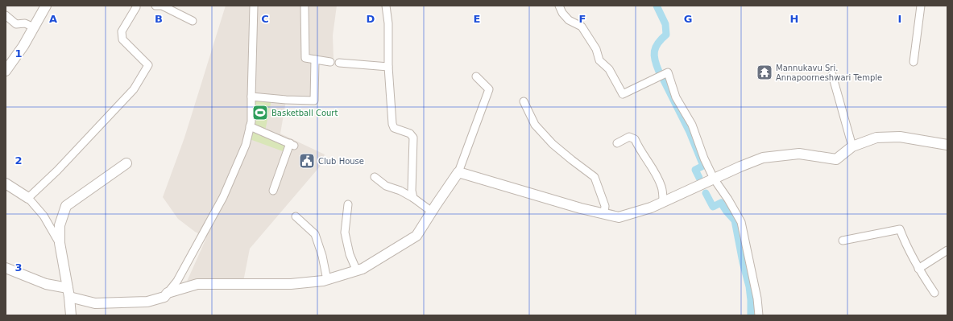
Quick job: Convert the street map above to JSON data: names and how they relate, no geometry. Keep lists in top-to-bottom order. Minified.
{"places":{"temple":["Mannukavu Sri. Annapoorneshwari Temple"],"sports":["Basketball Court"],"public building":["Club House"]},"grid":{"columns":["A","B","C","D","E","F","G","H","I"],"rows":["1","2","3"]}}
